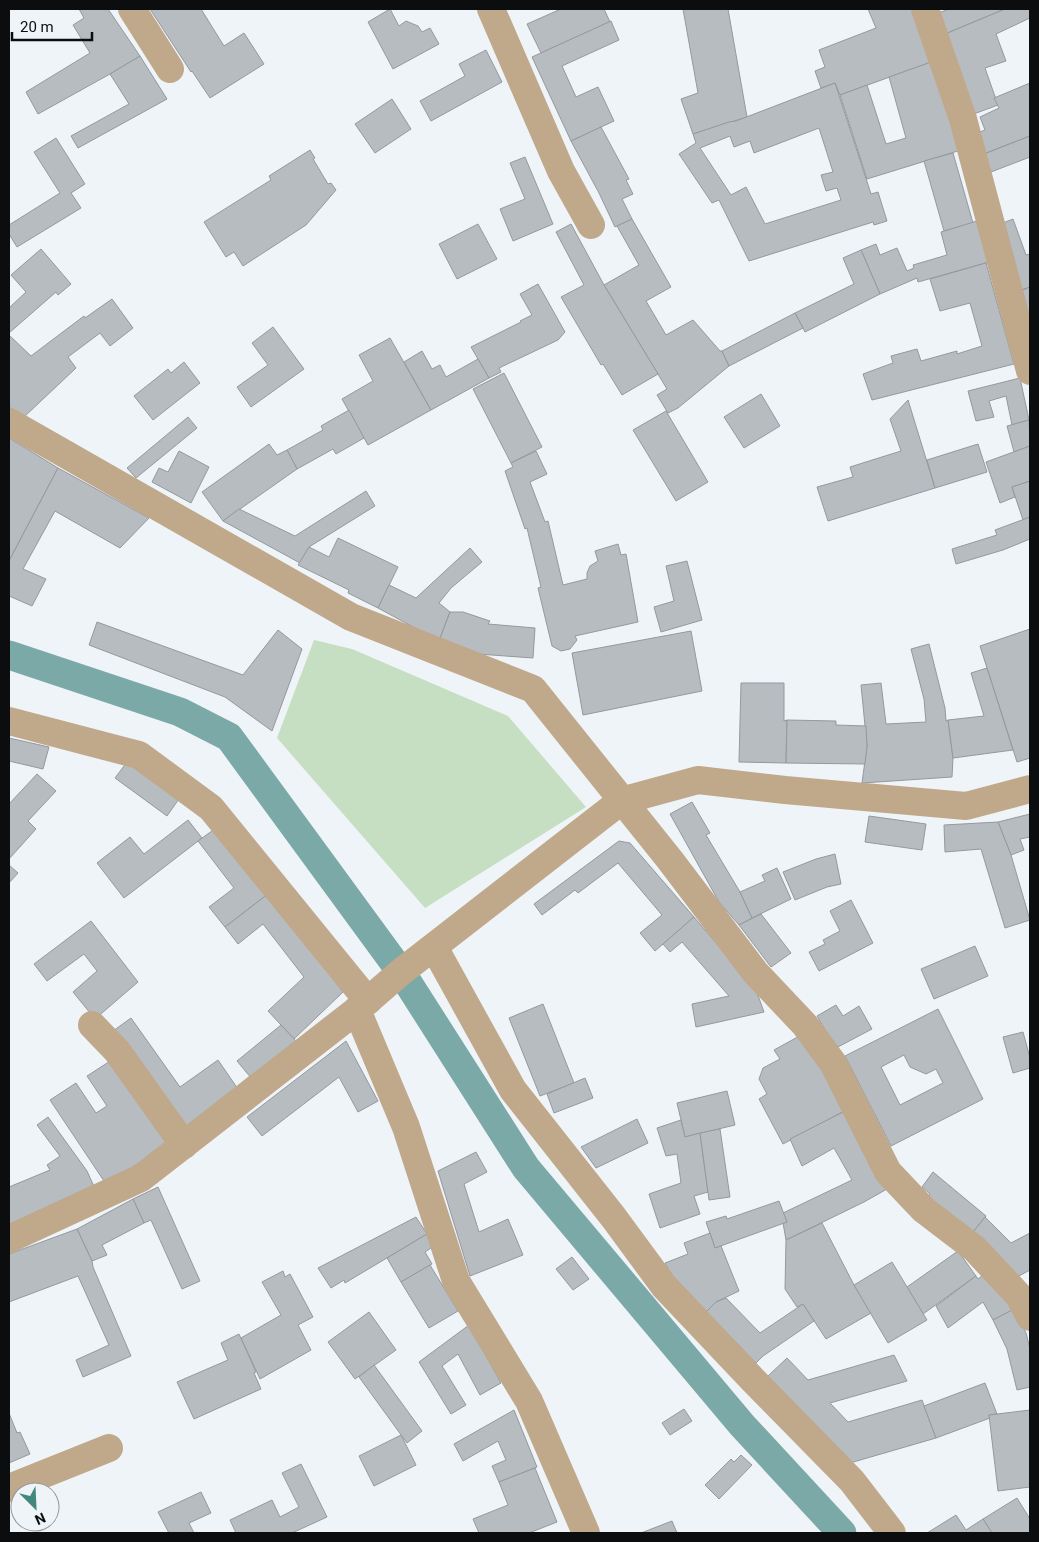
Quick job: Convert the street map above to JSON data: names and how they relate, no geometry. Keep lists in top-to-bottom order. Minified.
{"scale_bar":"20 m","north":"bottom right"}
